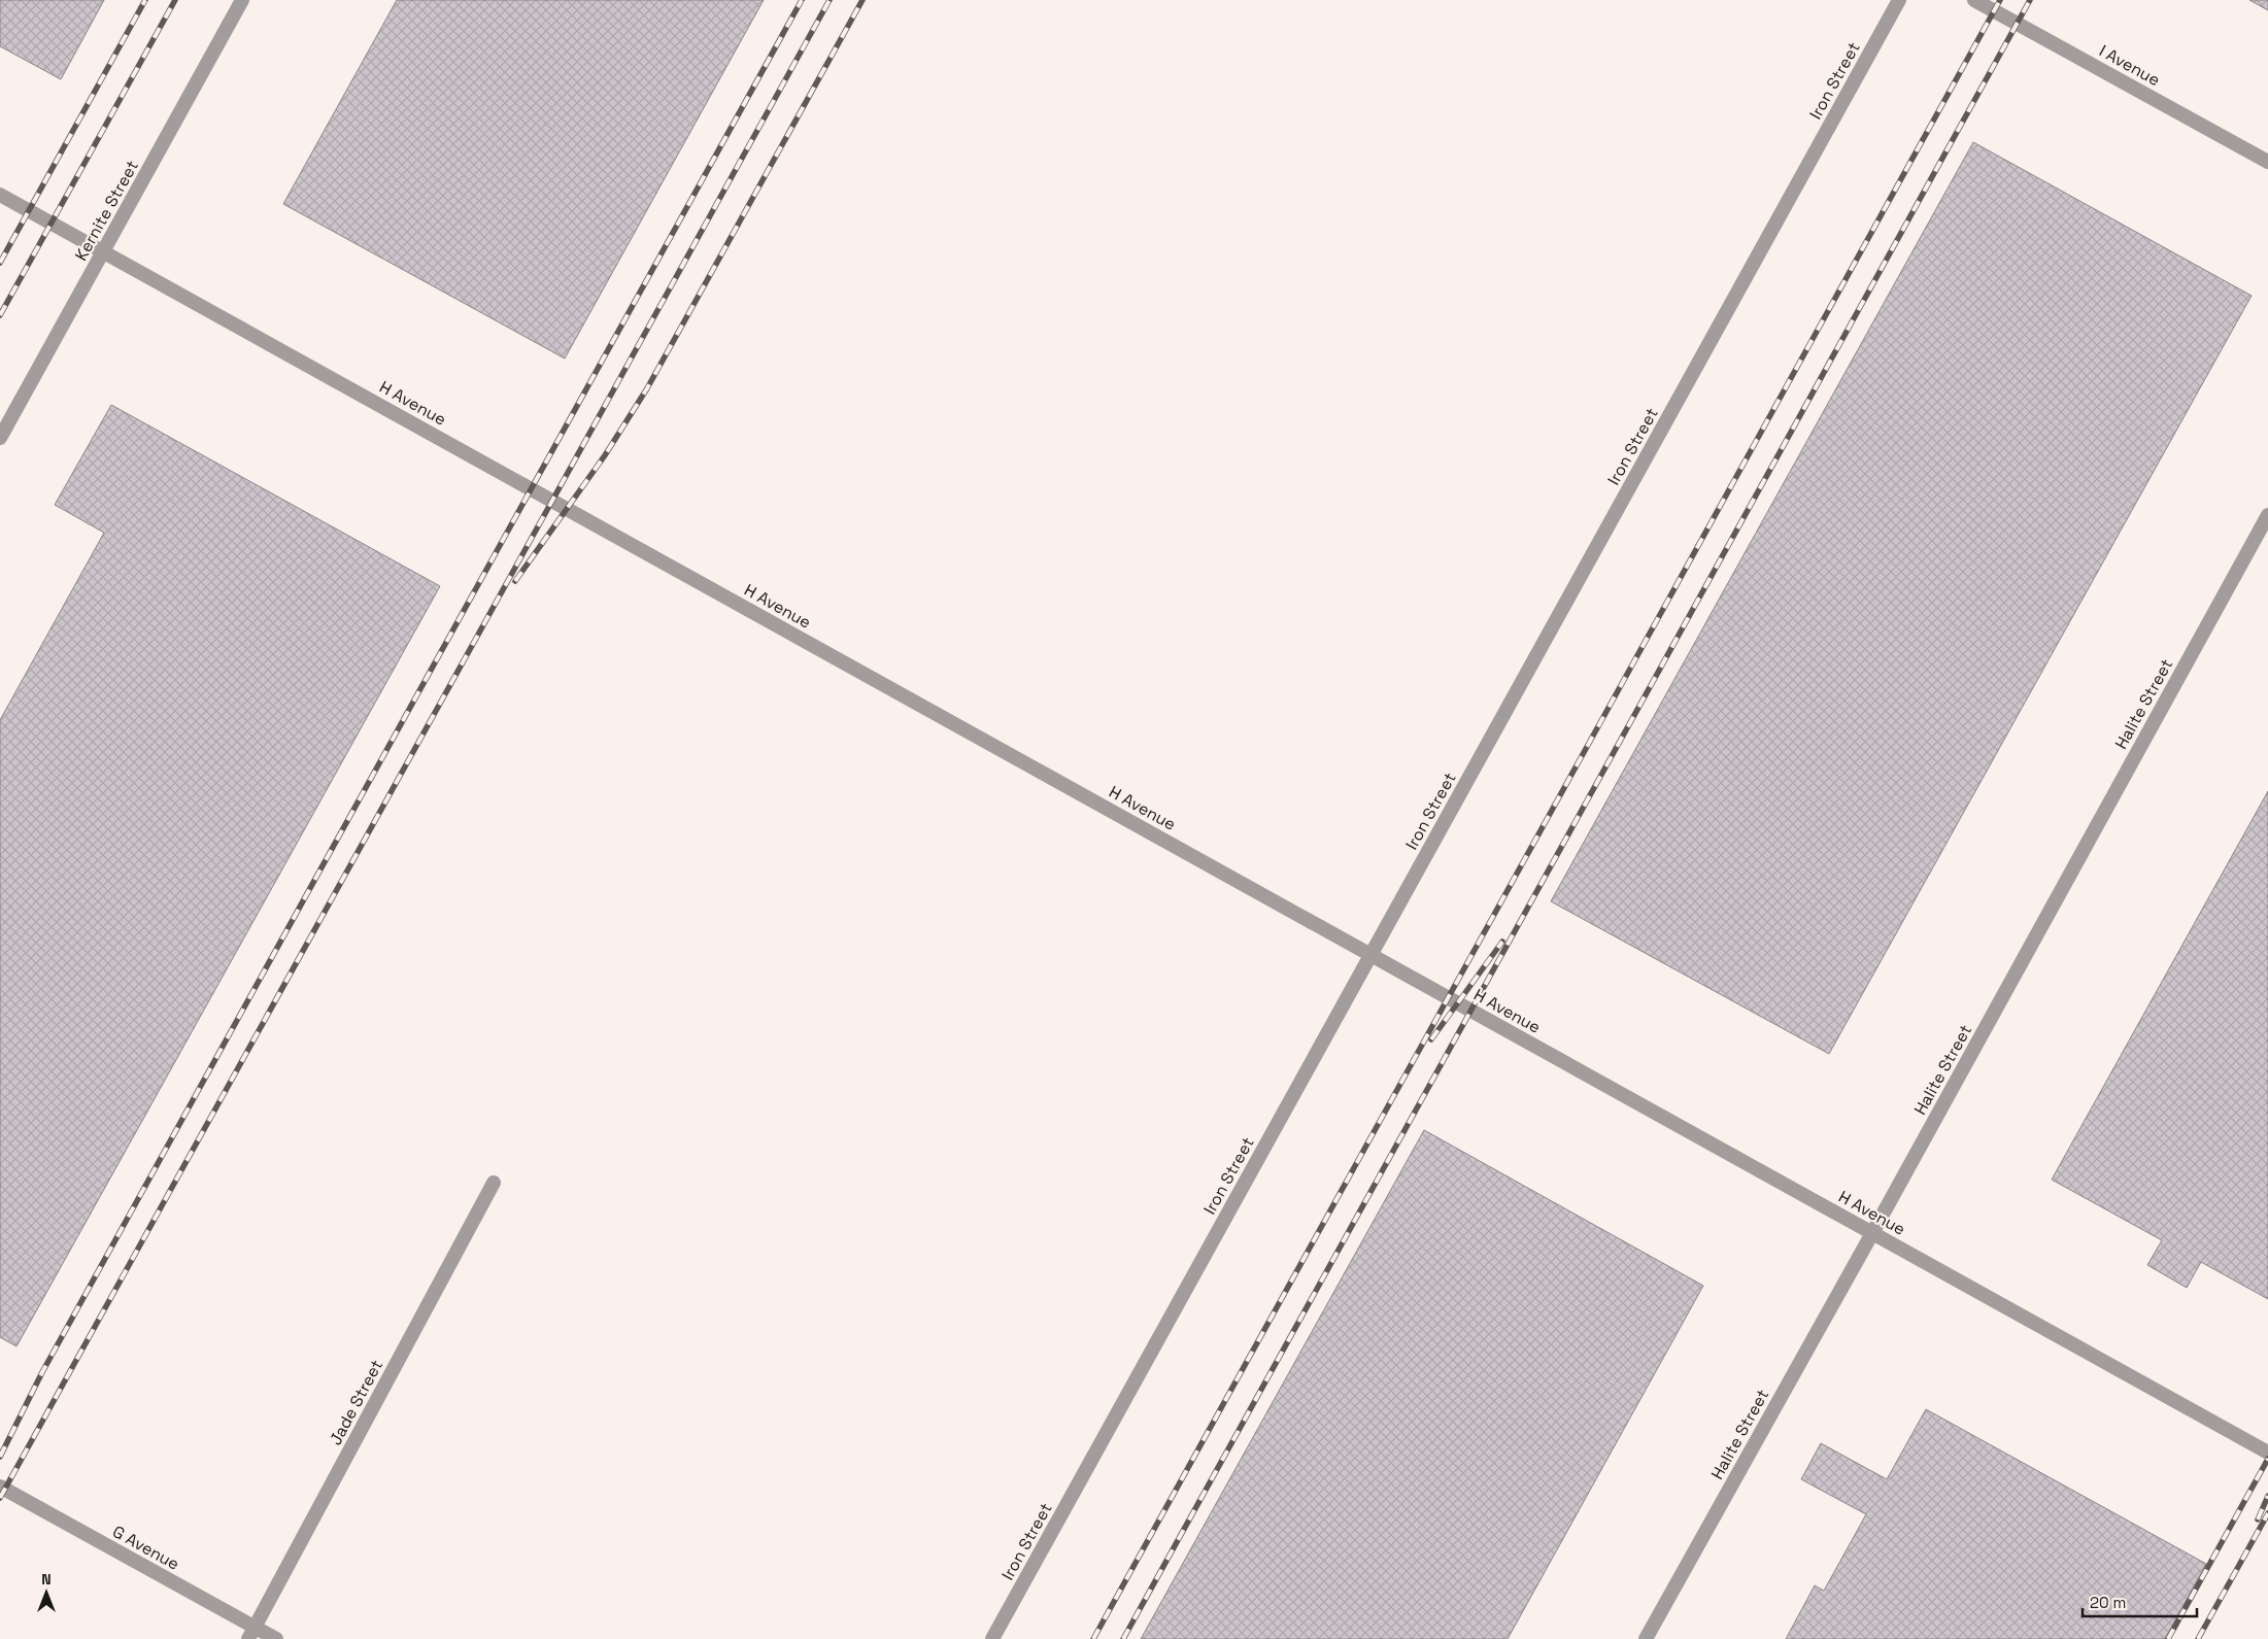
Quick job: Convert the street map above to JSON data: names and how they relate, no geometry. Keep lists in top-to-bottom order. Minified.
{"streets":{"street":["I Avenue","Iron Street","Kernite Street","H Avenue","Halite Street","Jade Street","G Avenue"]},"crossings":[["Iron Street","H Avenue"],["Kernite Street","H Avenue"],["H Avenue","Halite Street"],["Jade Street","G Avenue"]],"scale_bar":"20 m","north":"top"}
